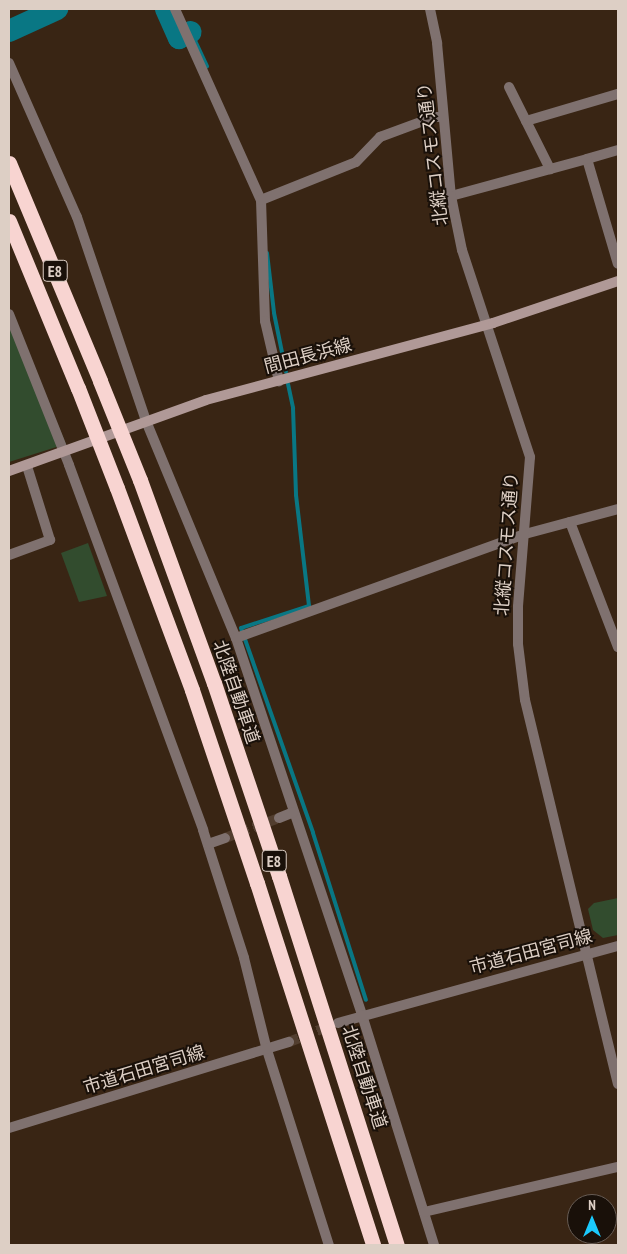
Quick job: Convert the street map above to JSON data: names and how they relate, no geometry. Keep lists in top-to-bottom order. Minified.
{"streets":{"highway":["E8","北陸自動車道"],"main road":["間田長浜線"],"street":["北縦コスモス通り","市道石田宮司線"]},"crossings":[["北縦コスモス通り","間田長浜線"],["北縦コスモス通り","市道石田宮司線"]],"north":"top"}
